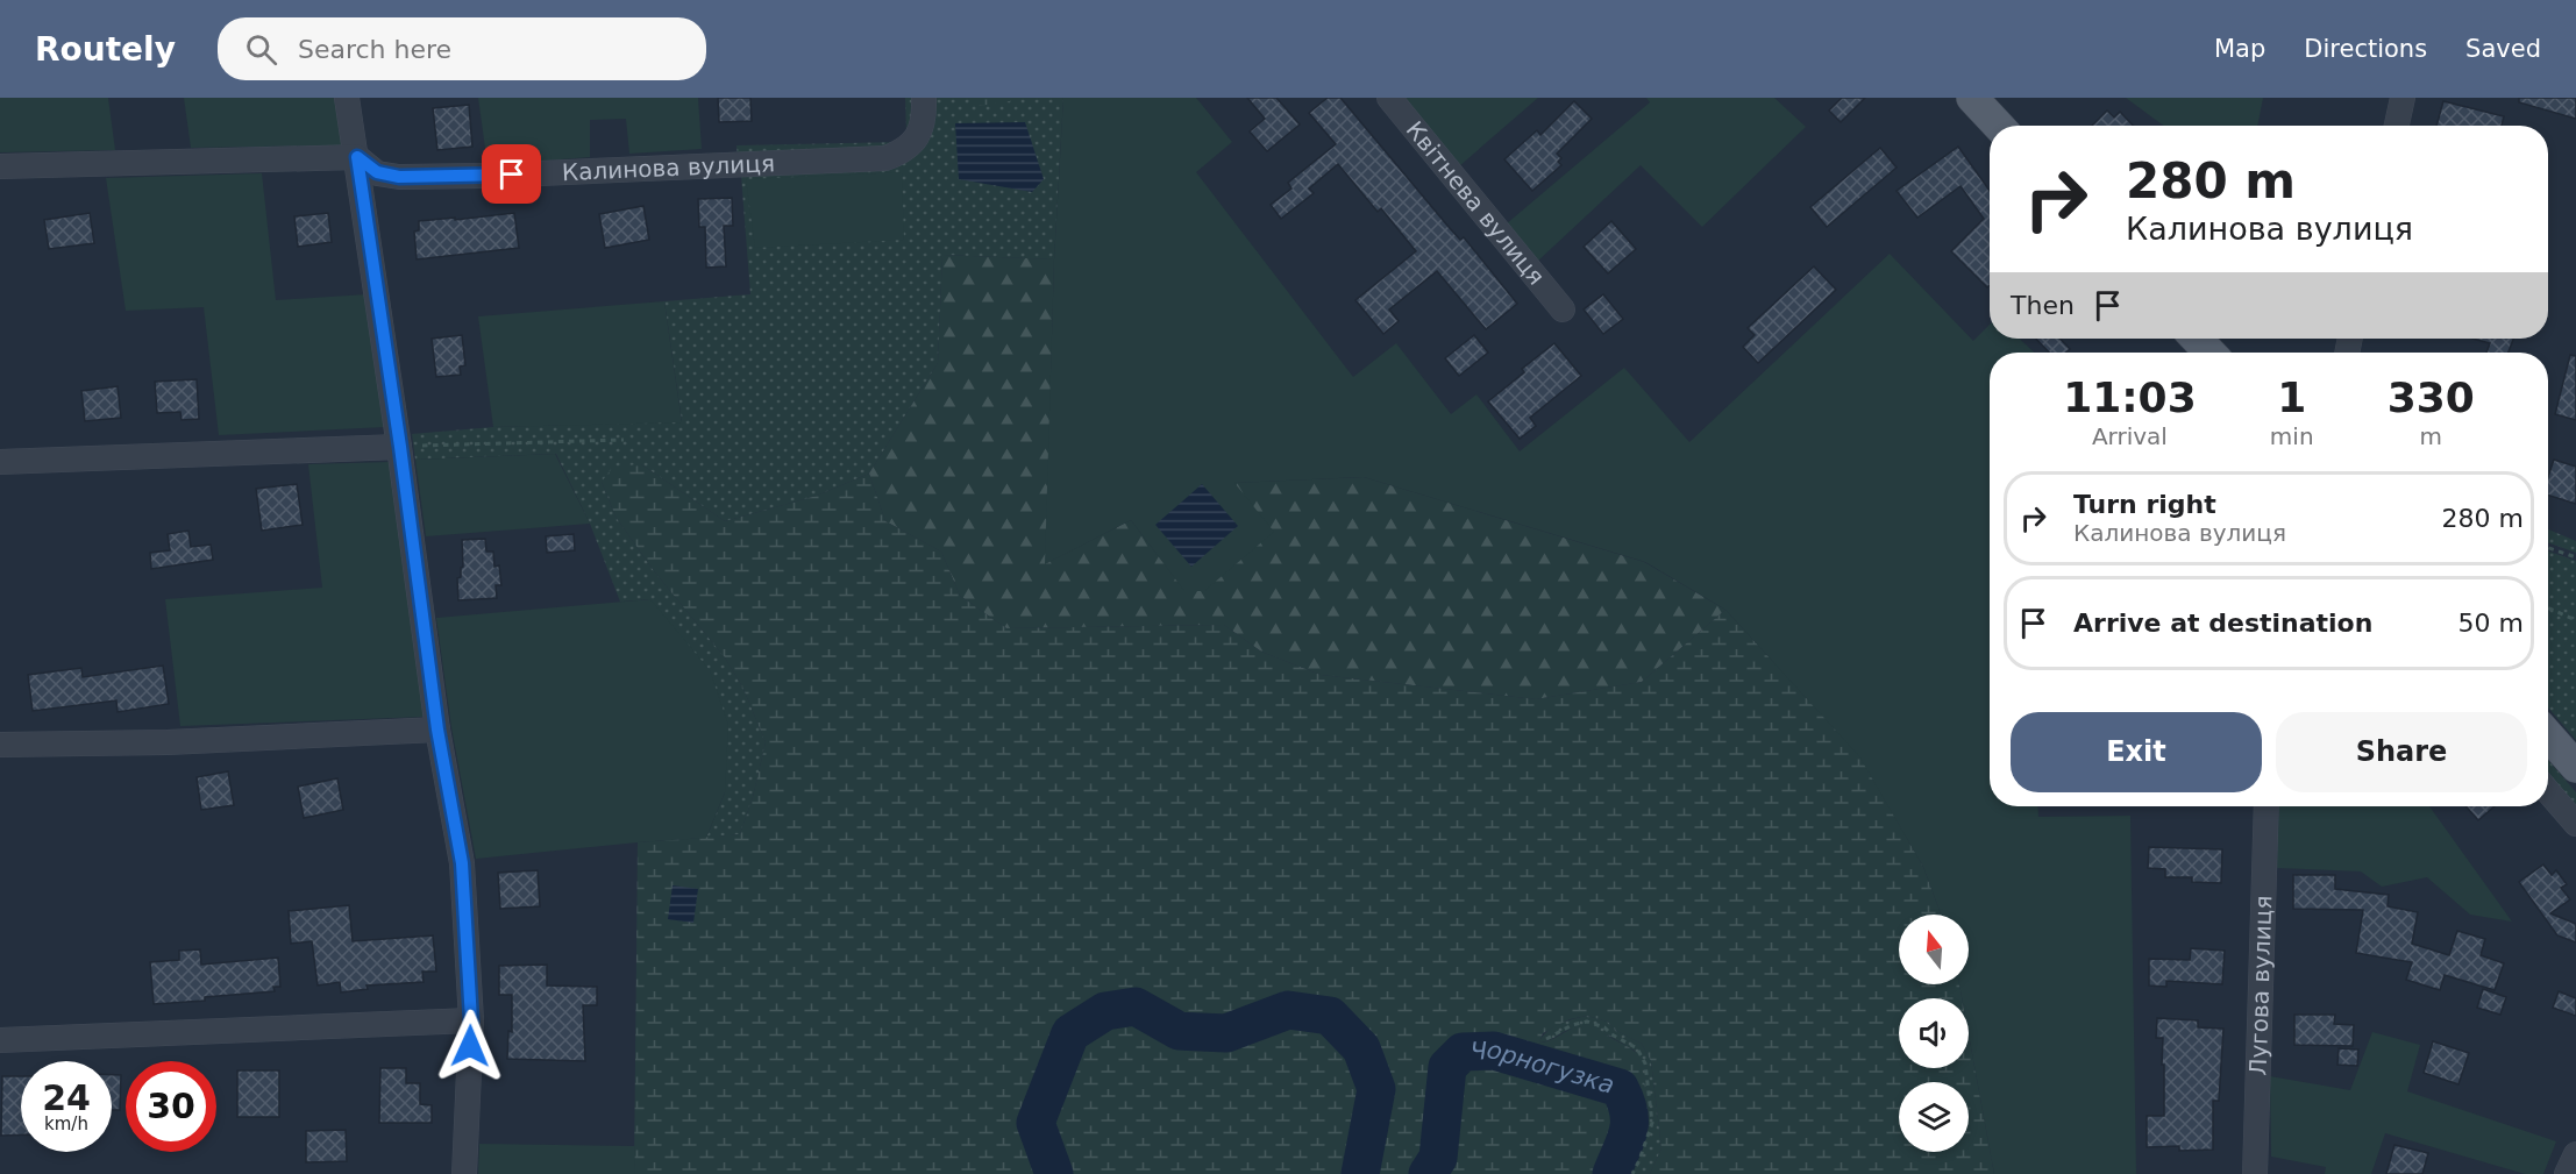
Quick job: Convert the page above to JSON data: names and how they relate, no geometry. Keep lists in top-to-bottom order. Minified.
{"streets":{"street":["Калинова вулиця","Квітнева вулиця","Лугова вулиця"]},"water":["Чорногузка"],"north":"top","page":{"header":"Routely","search":"Search here","nav":["Map","Directions","Saved"],"turn":["280 m","Калинова вулиця"],"then":"Then","eta":["11:03","Arrival","1","min","330","m"],"list":[{"name":"Turn right","note":"Калинова вулиця","value":"280 m"},{"name":"Arrive at destination","value":"50 m"}],"buttons":["Exit","Share"],"speed":"24 km/h","limit":"30"}}
